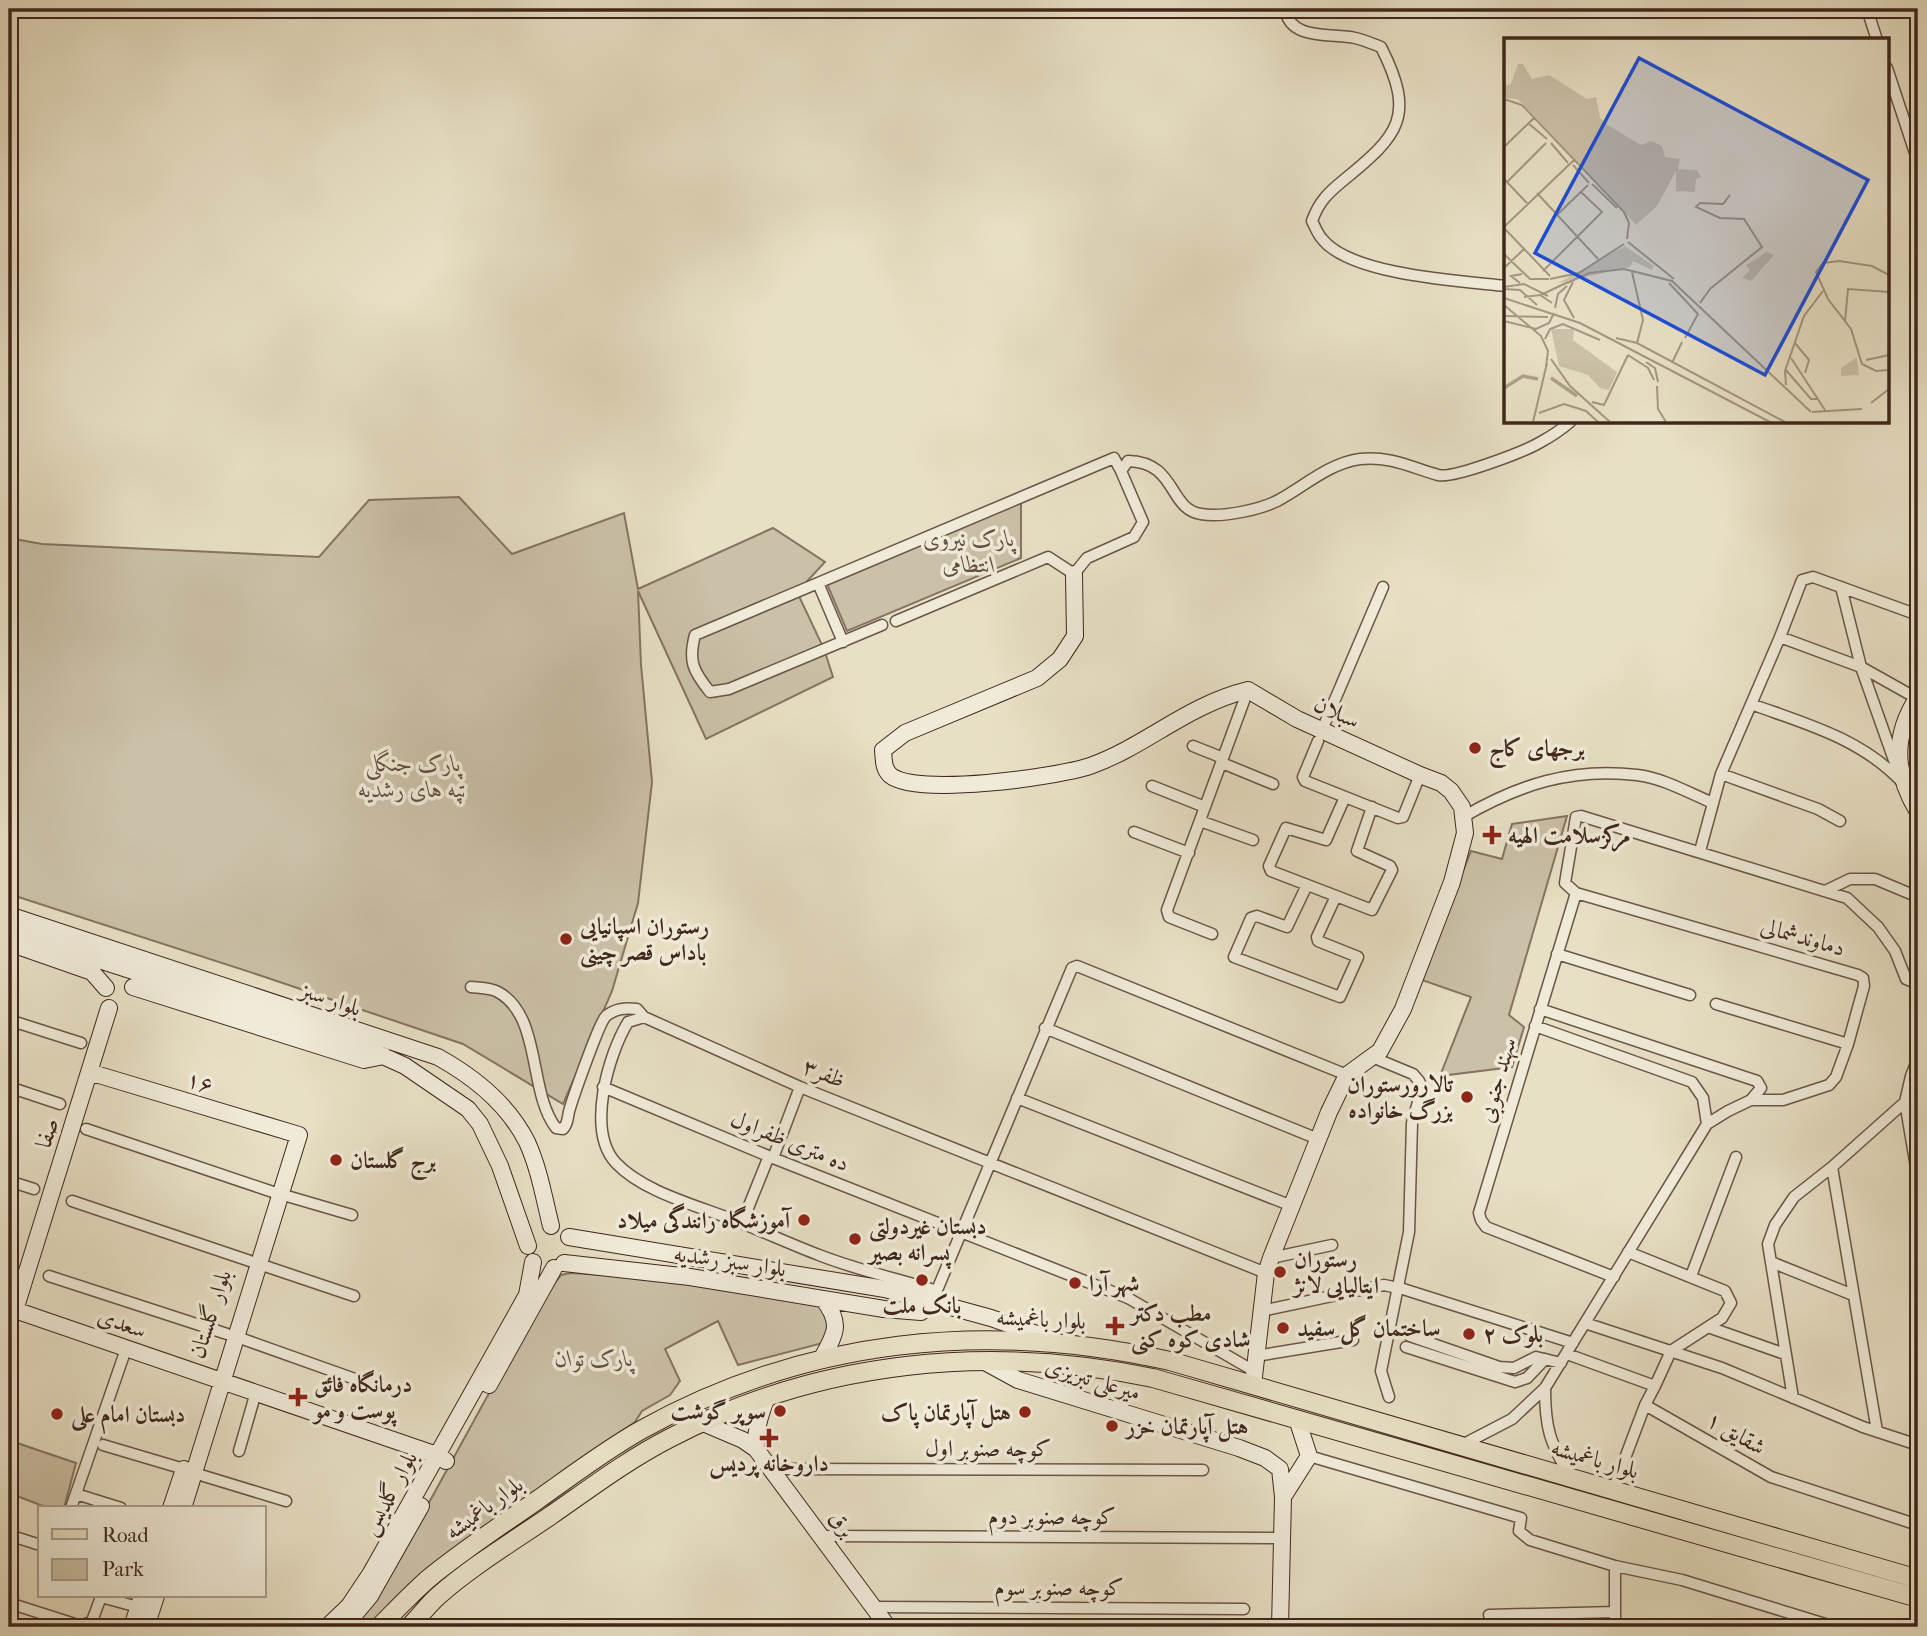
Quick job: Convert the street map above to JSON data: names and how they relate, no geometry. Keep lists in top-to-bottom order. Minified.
{"streets":{"main road":["بلوار باغمیشه"],"street":["سبلان","دماوندشمالی","بلوار سبز","ظفر۳","سهند جنوبی","۱۶","صفا","ده متری ظفراول","بلوار سبز رشدیه","بلوار گلستان","سعدی","میرعلی تبریزی","شقایق ۱","کوچه صنوبر اول","بلوار گلدیس","کوچه صنوبر دوم","برق","کوچه صنوبر سوم"]},"crossings":[["دماوندشمالی","سهند جنوبی"],["بلوار سبز","بلوار سبز رشدیه"],["بلوار سبز","بلوار گلدیس"],["۱۶","صفا"],["۱۶","بلوار گلستان"],["صفا","سعدی"],["ده متری ظفراول","بلوار باغمیشه"],["بلوار سبز رشدیه","بلوار گلدیس"],["بلوار گلستان","سعدی"],["بلوار باغمیشه","میرعلی تبریزی"],["سعدی","بلوار گلدیس"],["میرعلی تبریزی","کوچه صنوبر دوم"],["کوچه صنوبر اول","برق"],["کوچه صنوبر دوم","برق"],["برق","کوچه صنوبر سوم"]],"parks":["پارک نیروی انتظامی","پارک جنگلی تپه های رشدیه","پارک توان"],"places":{"other":["برجهای کاج","رستوران اسپانیایی باداس قصر چینی","تالارورستوران بزرگ خانواده","برج گلستان","آموزشگاه رانندگی میلاد","دبستان غیردولتی پسرانه بصیر","رستوران ایتالیایی لانژ","بانک ملت","شهر آرا","ساختمان گل سفید","بلوک ۲","سوپر گوشت","هتل آپارتمان پاک","دبستان امام علی","هتل آپارتمان خزر"],"health":["مرکزسلامت الهیه","مطب دکتر شادی کوه کنی","درمانگاه فائق پوست و مو","داروخانه پردیس"]},"legend":["Road","Park"]}
